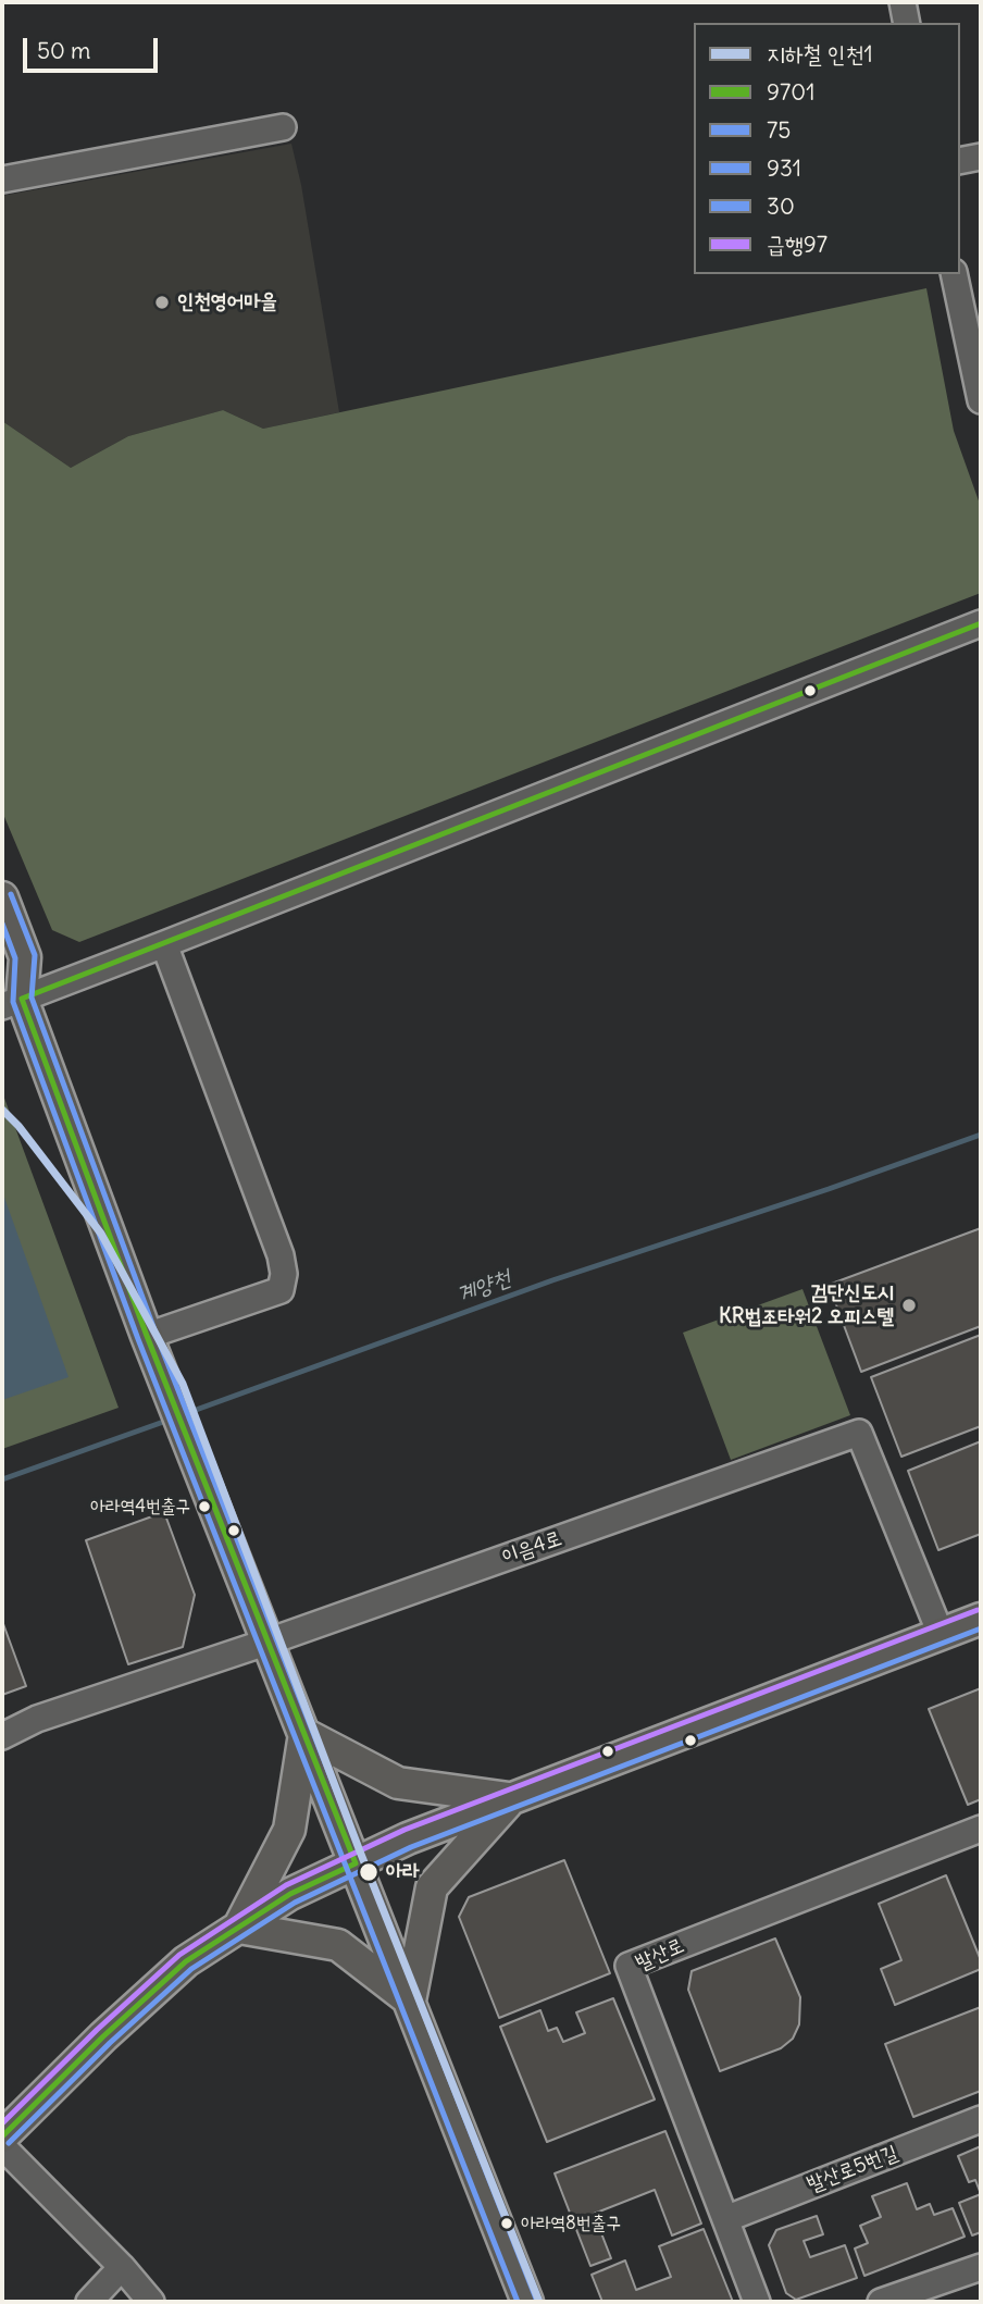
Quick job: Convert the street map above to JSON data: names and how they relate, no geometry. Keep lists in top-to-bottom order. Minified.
{"streets":{"street":["이음4로","발산로","발산로5번길"]},"crossings":[["발산로","발산로5번길"]],"water":["계양천"],"places":["인천영어마을","검단신도시 KR법조타워2 오피스텔","아라역4번출구","아라","아라역8번출구"],"lines":["transit line 9701","transit line 931","transit line 75","metro line 인천1","transit line 급행97","transit line 30"],"legend":["지하철 인천1","9701","75","931","30","급행97"],"scale_bar":"50 m"}
